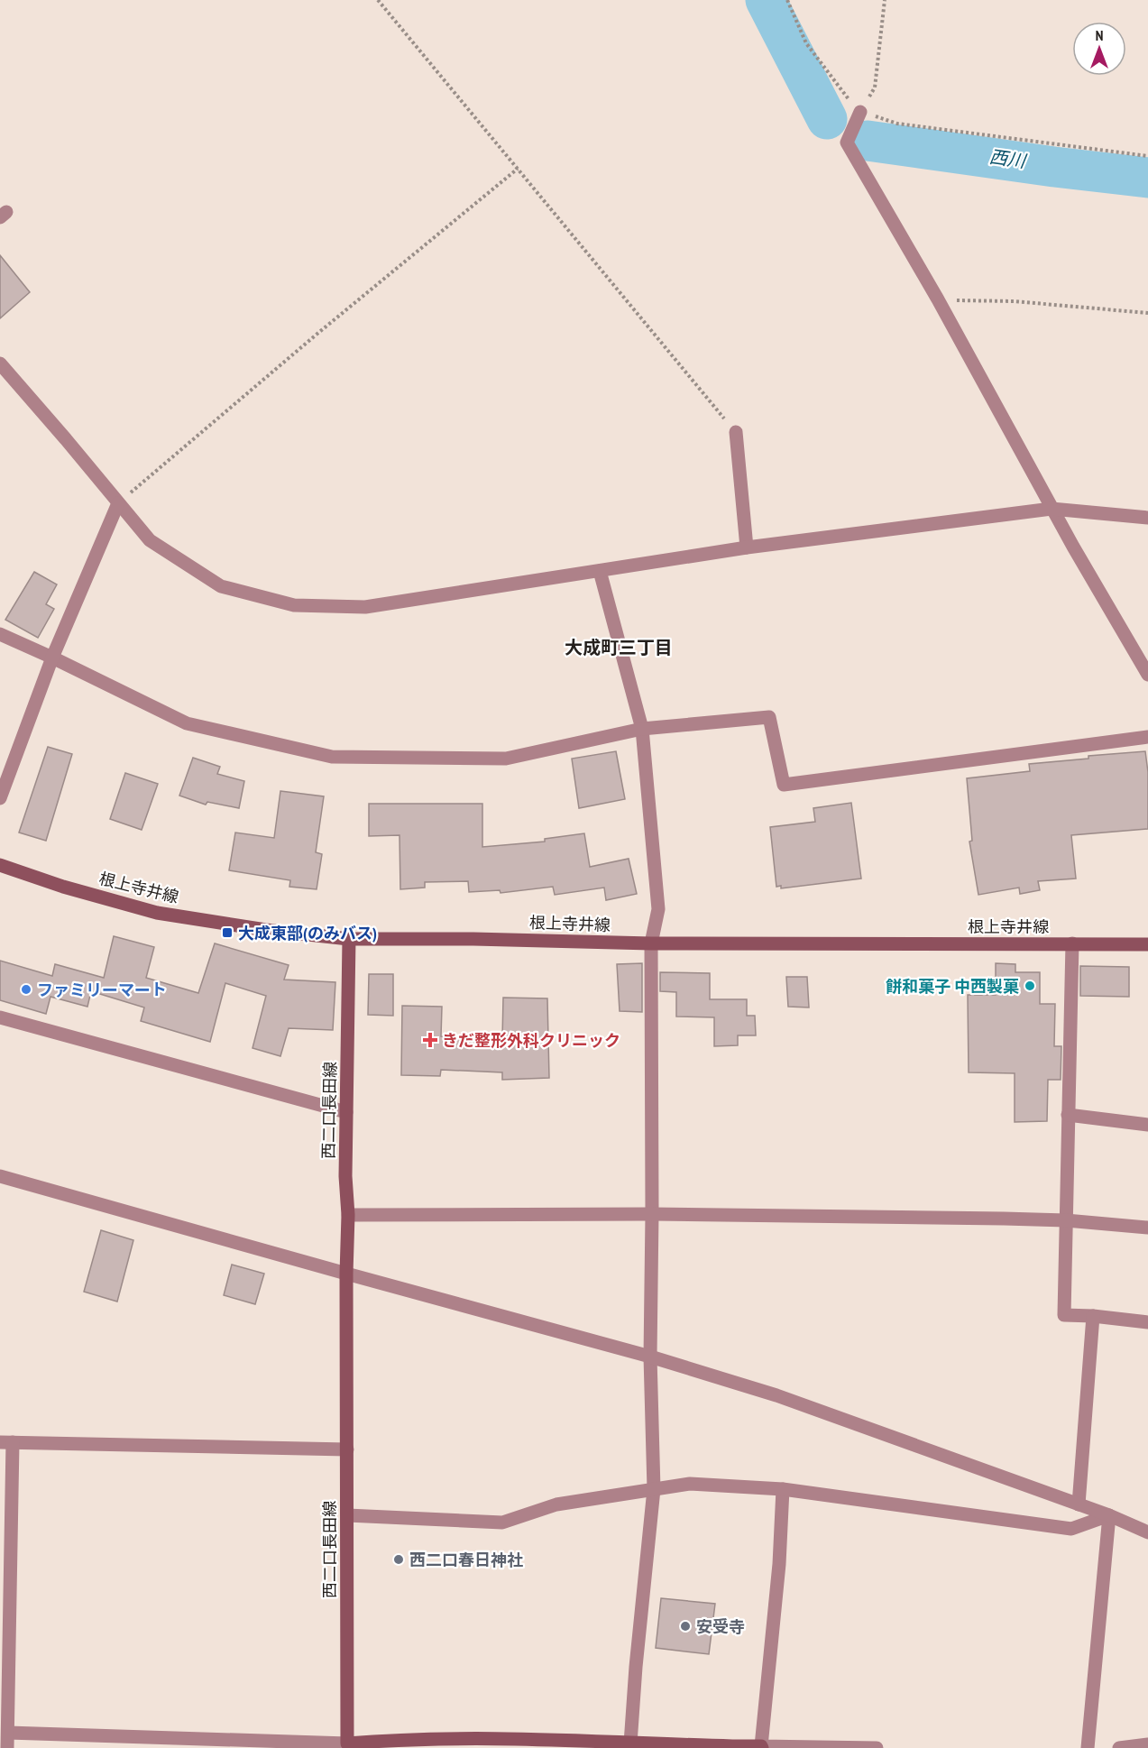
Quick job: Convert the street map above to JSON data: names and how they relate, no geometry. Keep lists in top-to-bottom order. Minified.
{"streets":{"main road":["根上寺井線","西二口長田線"]},"crossings":[["根上寺井線","西二口長田線"]],"districts":["大成町三丁目"],"water":["西川"],"places":{"transit":["大成東部(のみバス)"],"other":["餅和菓子 中西製菓","ファミリーマート","西二口春日神社","安受寺"],"health":["きだ整形外科クリニック"]},"north":"top"}
